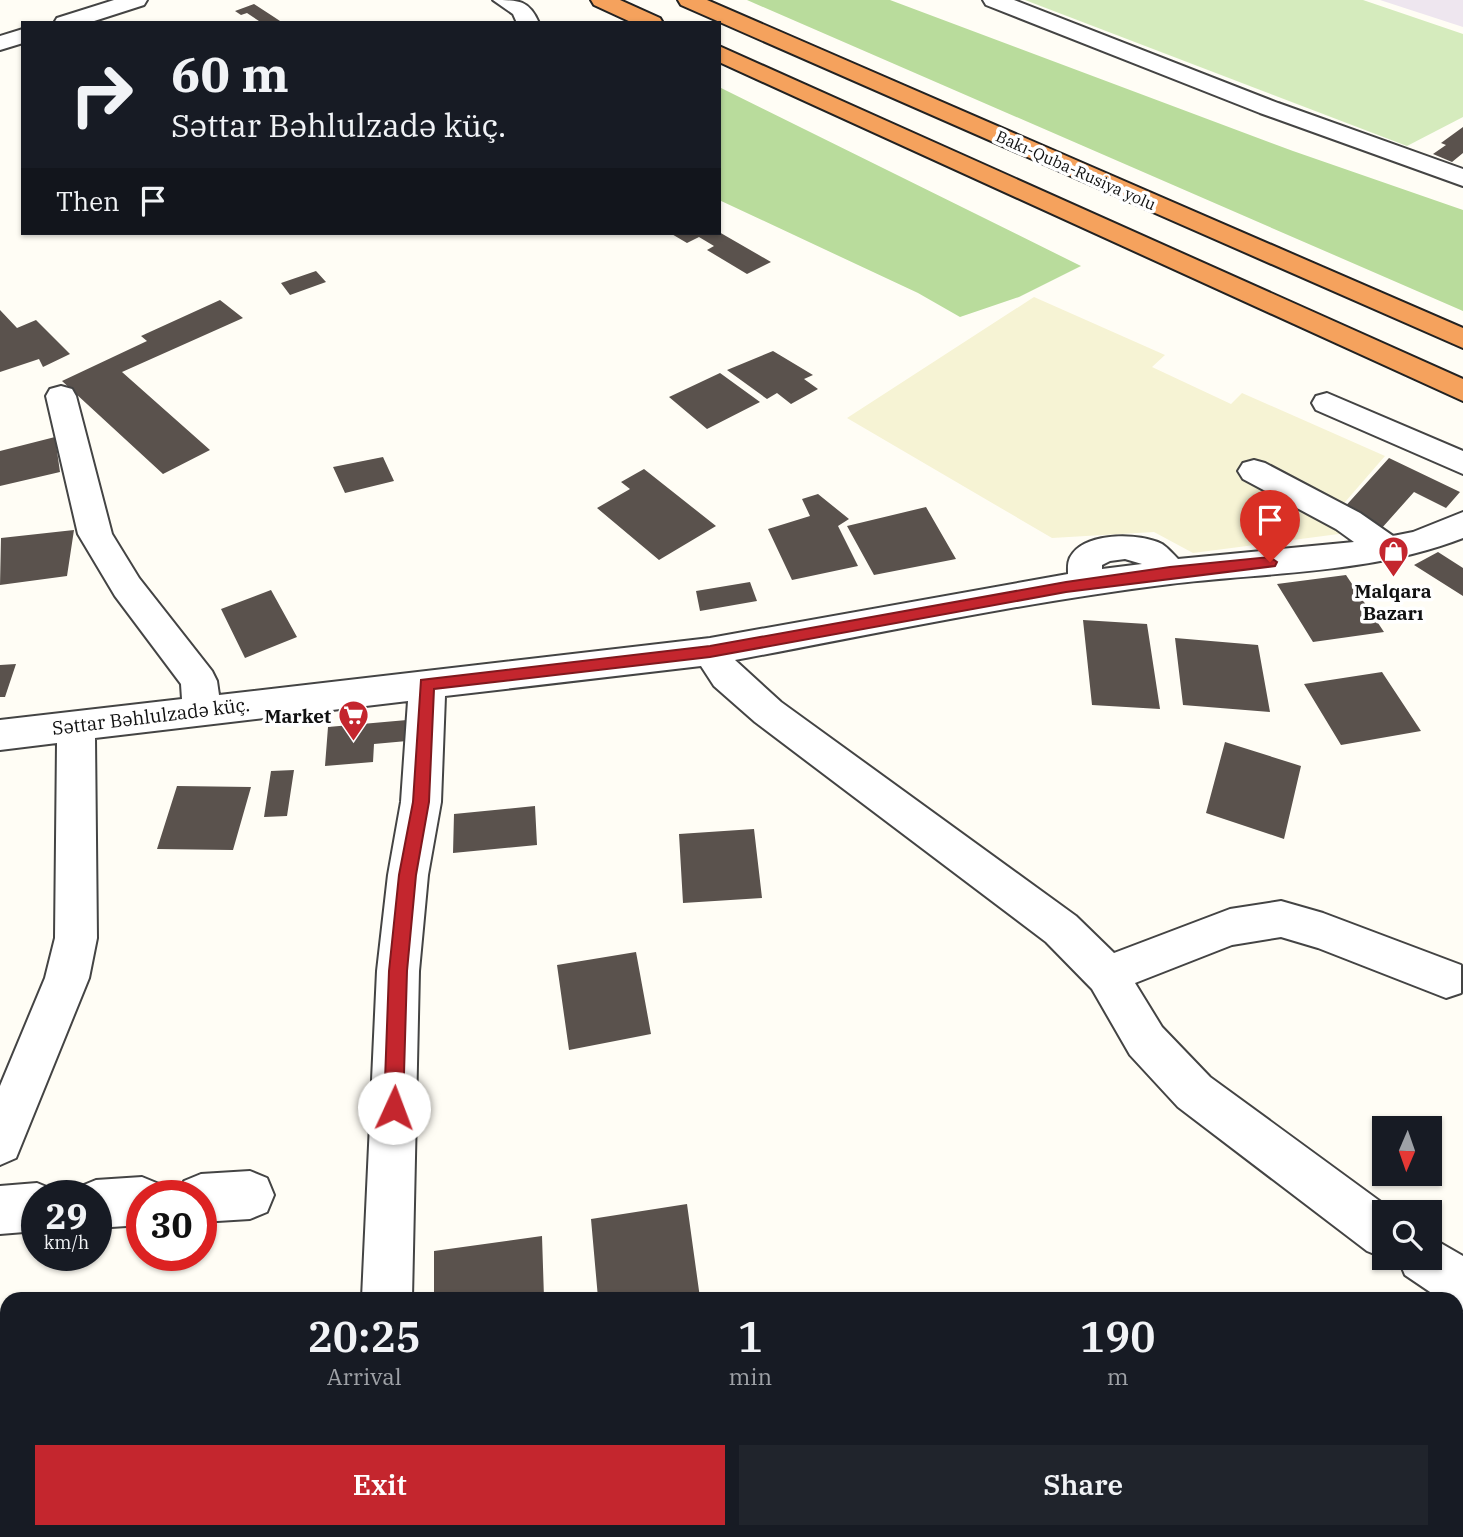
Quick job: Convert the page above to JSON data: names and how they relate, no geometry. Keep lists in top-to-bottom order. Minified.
{"streets":{"highway":["Bakı-Quba-Rusiya yolu"],"street":["Səttar Bəhlulzadə küç."]},"places":{"shop":["Malqara Bazarı"],"supermarket":["Market"]},"north":"bottom","page":{"turn":["60 m","Səttar Bəhlulzadə küç."],"then":"Then","speed":"29 km/h","limit":"30","eta":["20:25","Arrival","1","min","190","m"],"buttons":["Exit","Share"]}}
